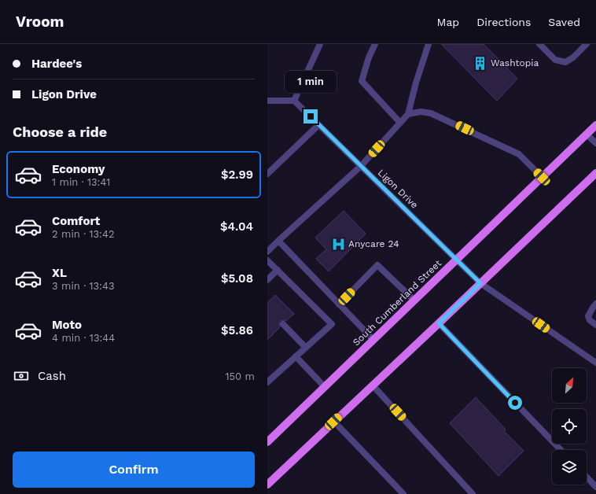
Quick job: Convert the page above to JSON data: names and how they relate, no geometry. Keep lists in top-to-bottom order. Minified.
{"streets":{"main road":["South Cumberland Street"],"street":["Ligon Drive"]},"crossings":[["Ligon Drive","South Cumberland Street"]],"places":{"building":["Washtopia"],"hospital":["Anycare 24"]},"north":"top right","page":{"header":"Vroom","nav":["Map","Directions","Saved"],"banner":["Hardee's","Ligon Drive"],"bubble":"1 min","heading":"Choose a ride","list":[{"name":"Economy","note":"1 min · 13:41","value":"$2.99"},{"name":"Comfort","note":"2 min · 13:42","value":"$4.04"},{"name":"XL","note":"3 min · 13:43","value":"$5.08"},{"name":"Moto","note":"4 min · 13:44","value":"$5.86"}],"pay":["Cash","150 m"],"buttons":"Confirm"}}
